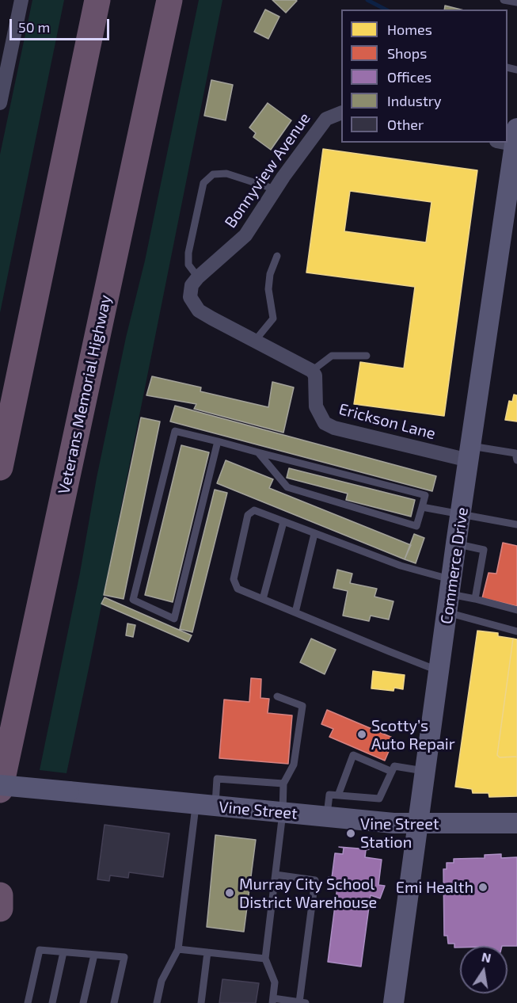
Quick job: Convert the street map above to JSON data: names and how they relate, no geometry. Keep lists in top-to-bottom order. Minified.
{"streets":{"highway":["Veterans Memorial Highway"],"street":["Bonnyview Avenue","Erickson Lane","Commerce Drive","Vine Street"]},"crossings":[["Erickson Lane","Commerce Drive"],["Commerce Drive","Vine Street"]],"places":["Scotty’s Auto Repair","Vine Street Station","Emi Health","Murray City School District Warehouse"],"legend":["Homes","Shops","Offices","Industry","Other"],"scale_bar":"50 m","north":"top"}
